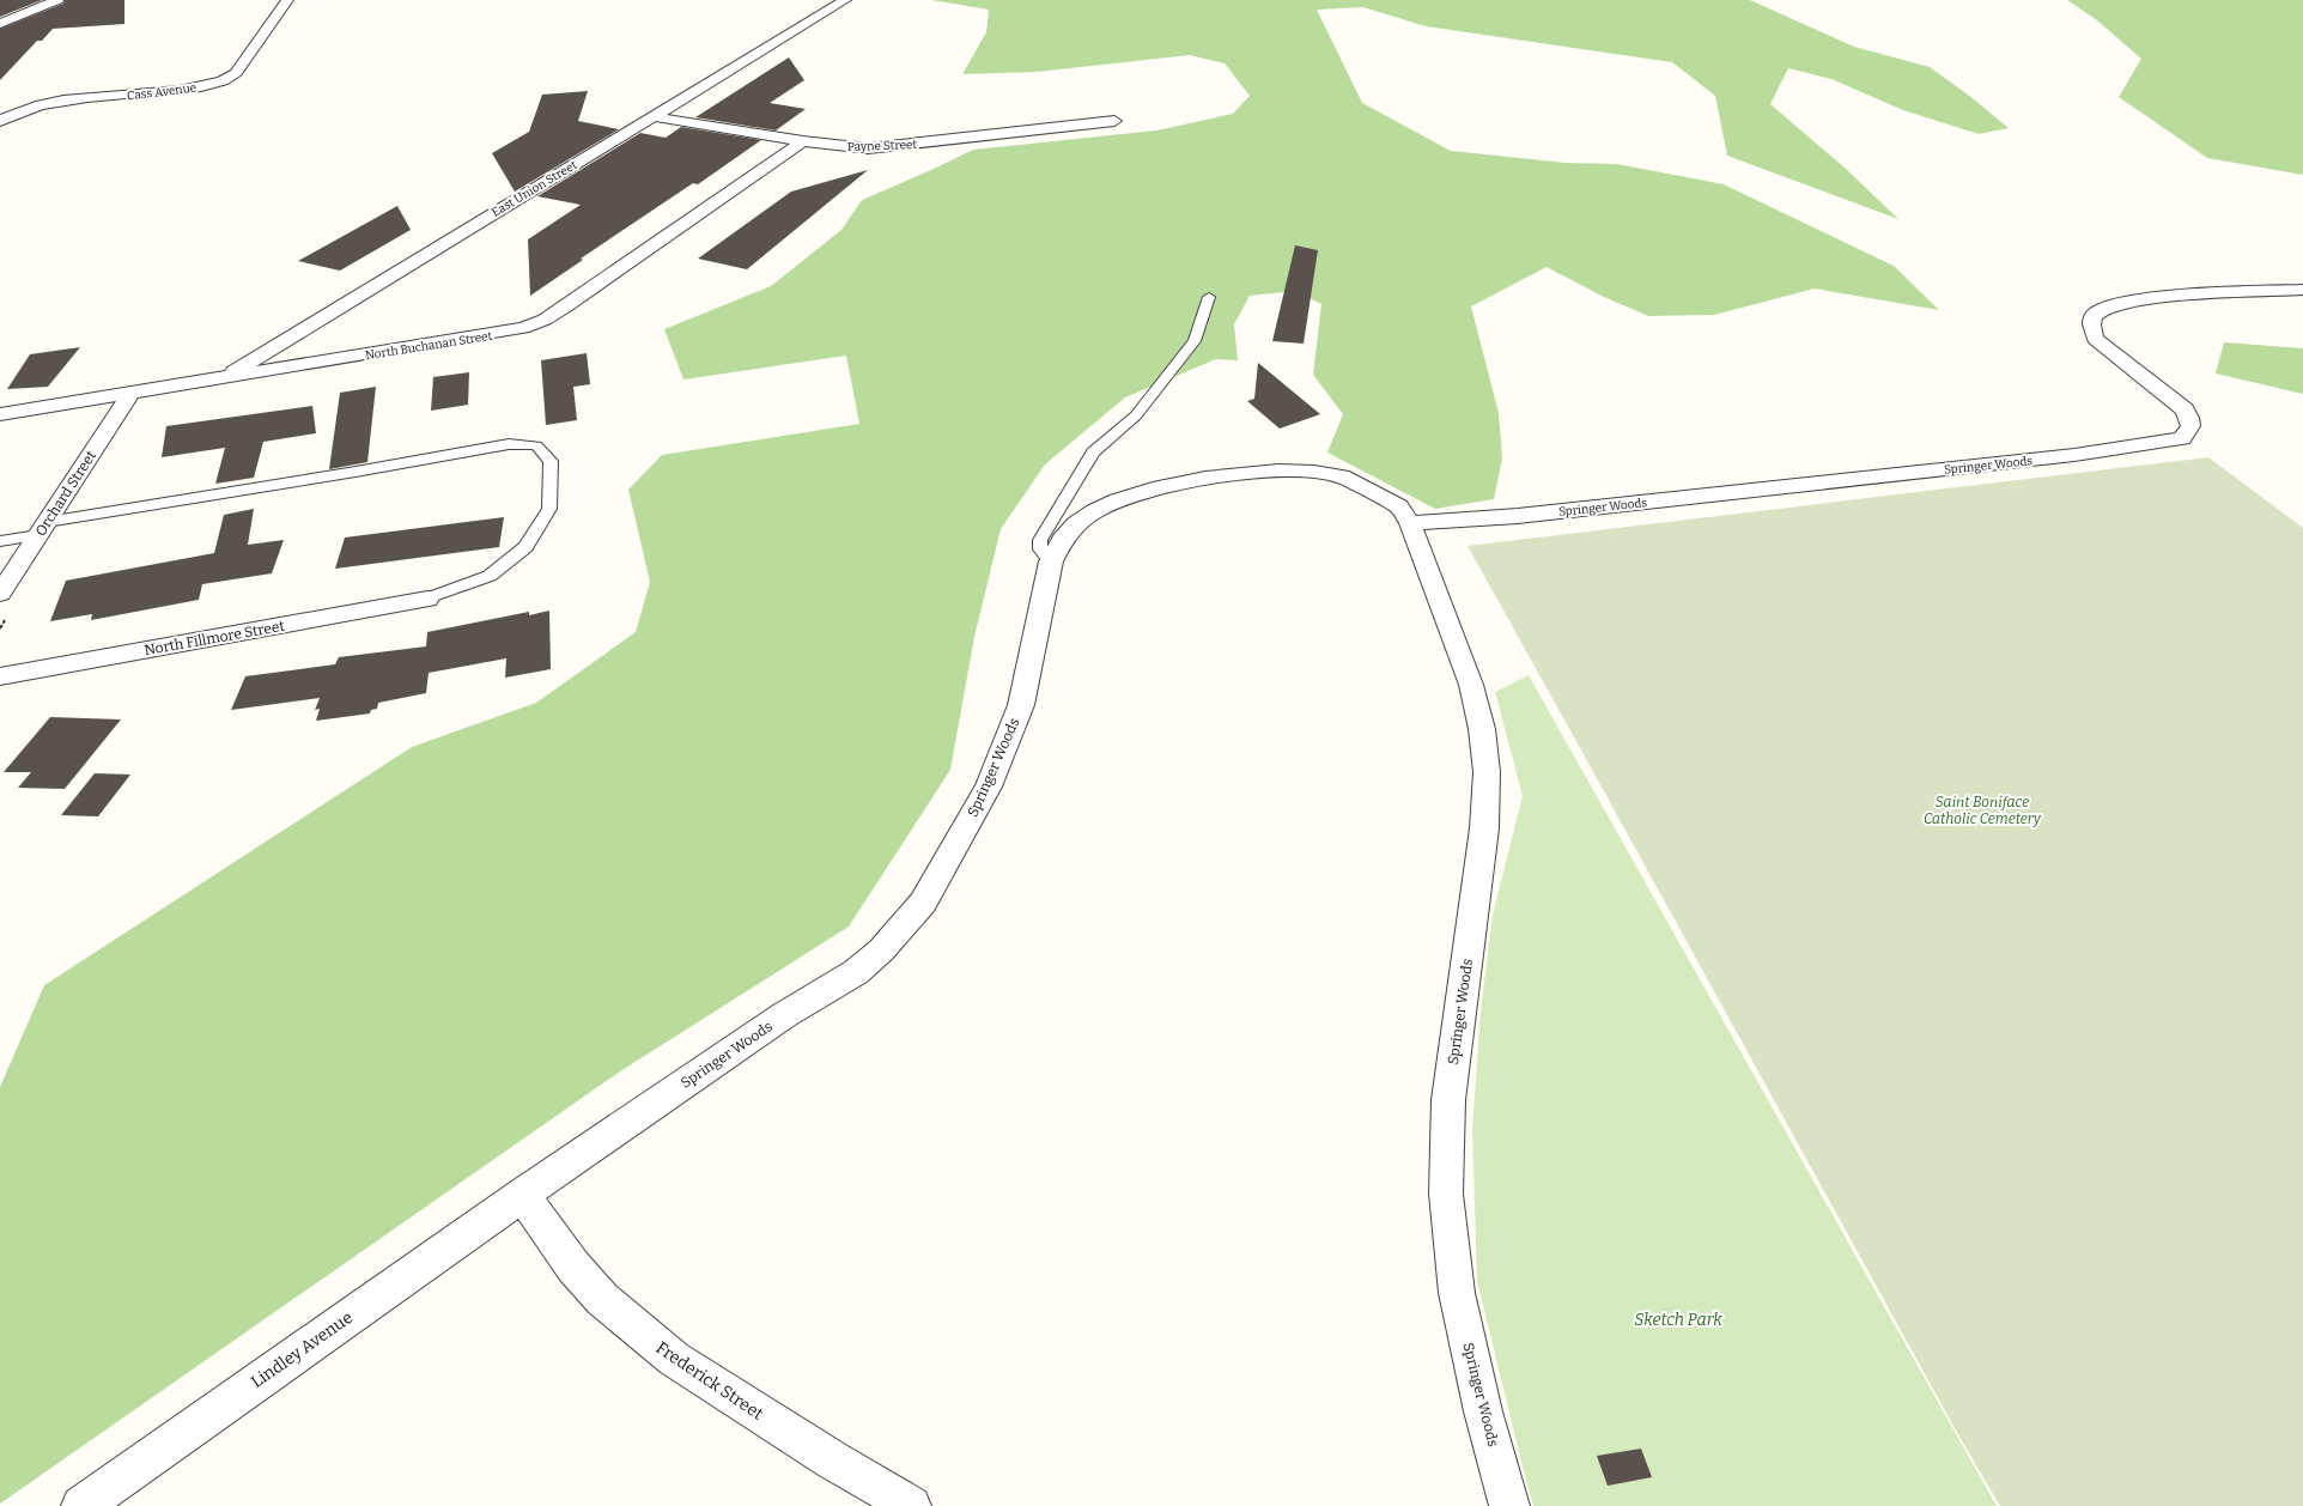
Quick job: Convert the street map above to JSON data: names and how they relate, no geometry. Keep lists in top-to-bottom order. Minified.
{"streets":{"street":["Cass Avenue","Payne Street","East Union Street","North Buchanan Street","Springer Woods","Orchard Street","North Fillmore Street","Lindley Avenue","Frederick Street"]},"crossings":[["Payne Street","East Union Street"],["Payne Street","North Buchanan Street"],["East Union Street","North Buchanan Street"],["North Buchanan Street","Orchard Street"],["Springer Woods","Lindley Avenue"],["Springer Woods","Frederick Street"],["Lindley Avenue","Frederick Street"]],"parks":["Saint Boniface Catholic Cemetery","Sketch Park"]}
